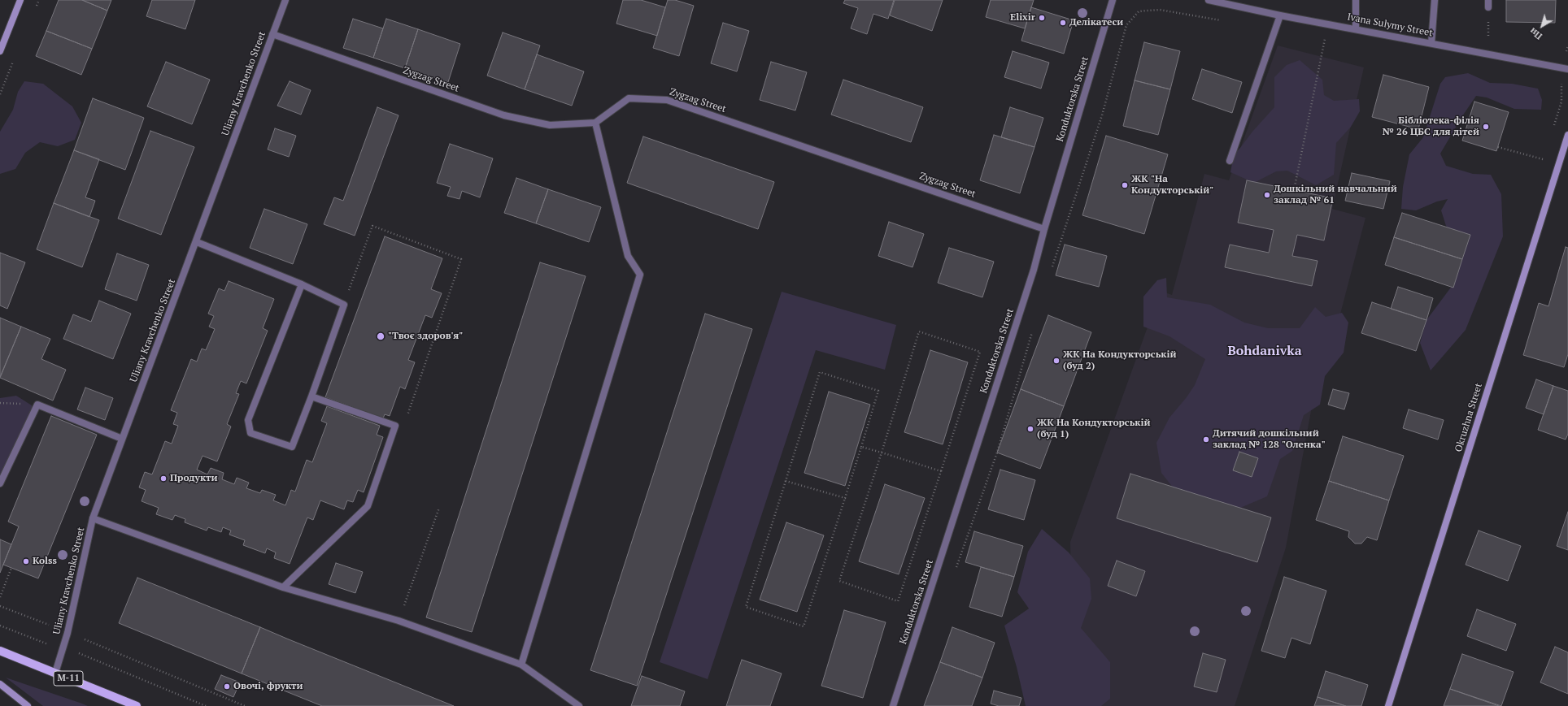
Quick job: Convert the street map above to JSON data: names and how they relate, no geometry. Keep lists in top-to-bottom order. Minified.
{"streets":{"main road":["Okruzhna Street","М-11"],"street":["Ivana Sulymy Street","Zygzag Street","Uliany Kravchenko Street","Konduktorska Street"]},"crossings":[["Zygzag Street","Uliany Kravchenko Street"],["Zygzag Street","Konduktorska Street"],["Uliany Kravchenko Street","М-11"]],"districts":["Bohdanivka"],"places":["Elixir","Делікатеси","Бібліотека-філія № 26 ЦБС для дітей","ЖК \"На Кондукторській\"","Дошкільний навчальний заклад № 61","\"Твоє здоров'я\"","ЖК На Кондукторській (буд 2)","ЖК На Кондукторській (буд 1)","Дитячий дошкільний заклад № 128 \"Оленка\"","Продукти","Kolss","Овочі, фрукти"],"north":"bottom left"}
